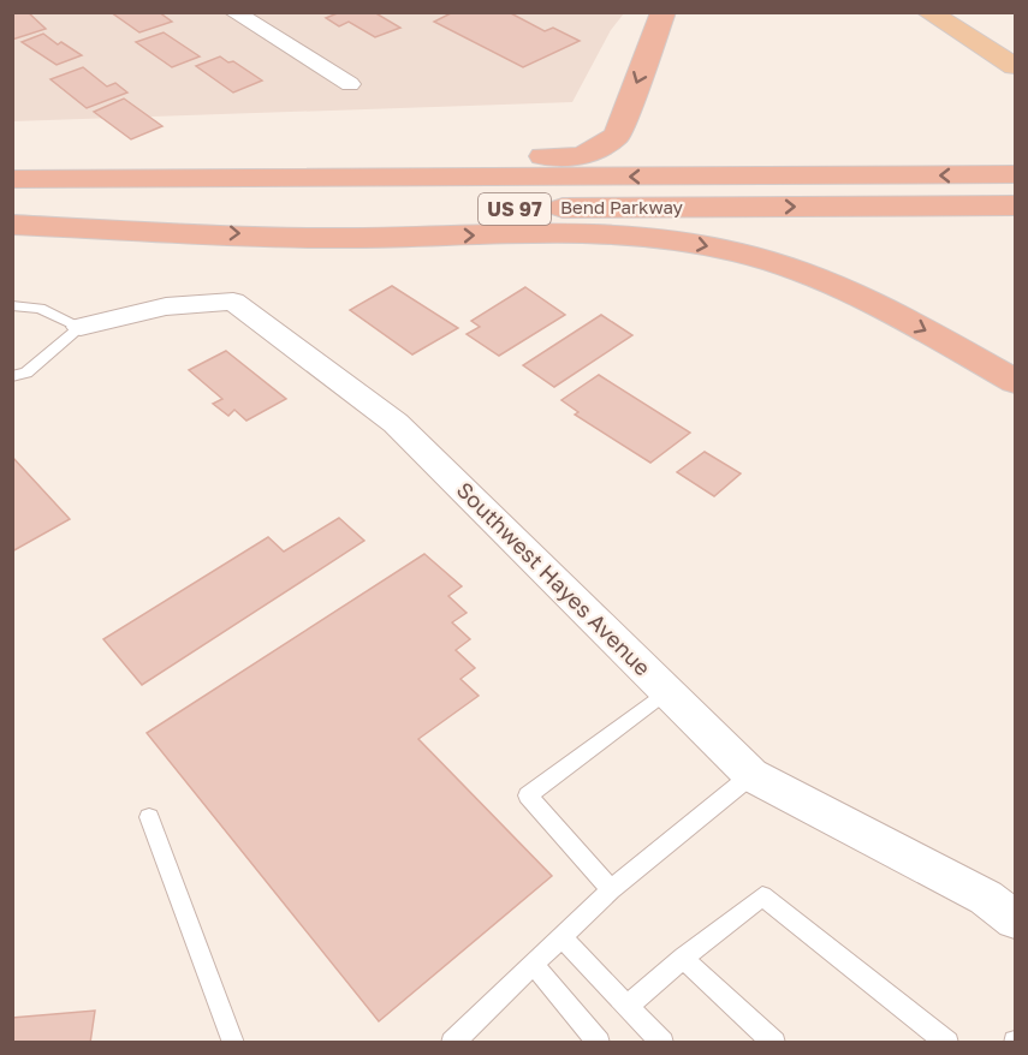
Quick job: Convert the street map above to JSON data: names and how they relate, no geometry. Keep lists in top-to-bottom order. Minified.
{"streets":{"highway":["Bend Parkway","US 97"],"street":["Southwest Hayes Avenue"]}}
